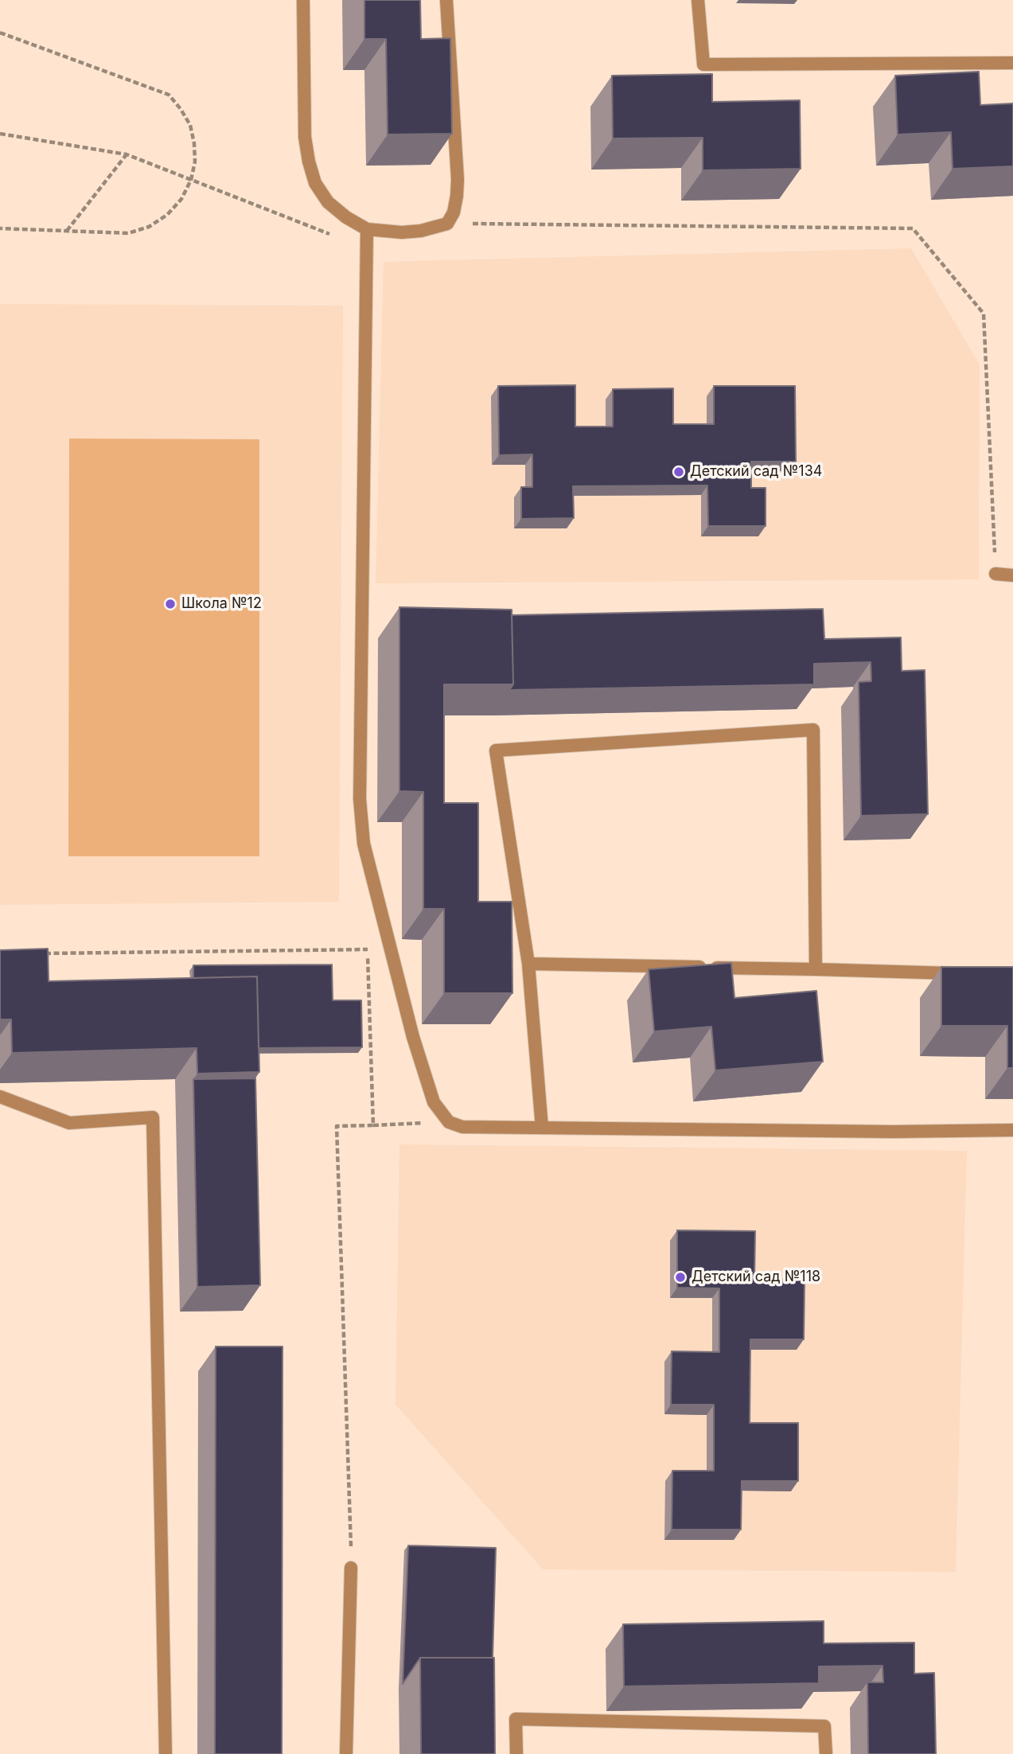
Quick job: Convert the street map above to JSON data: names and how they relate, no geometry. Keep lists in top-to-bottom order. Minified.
{"places":["Детский сад №134","Школа №12","Детский сад №118"]}
